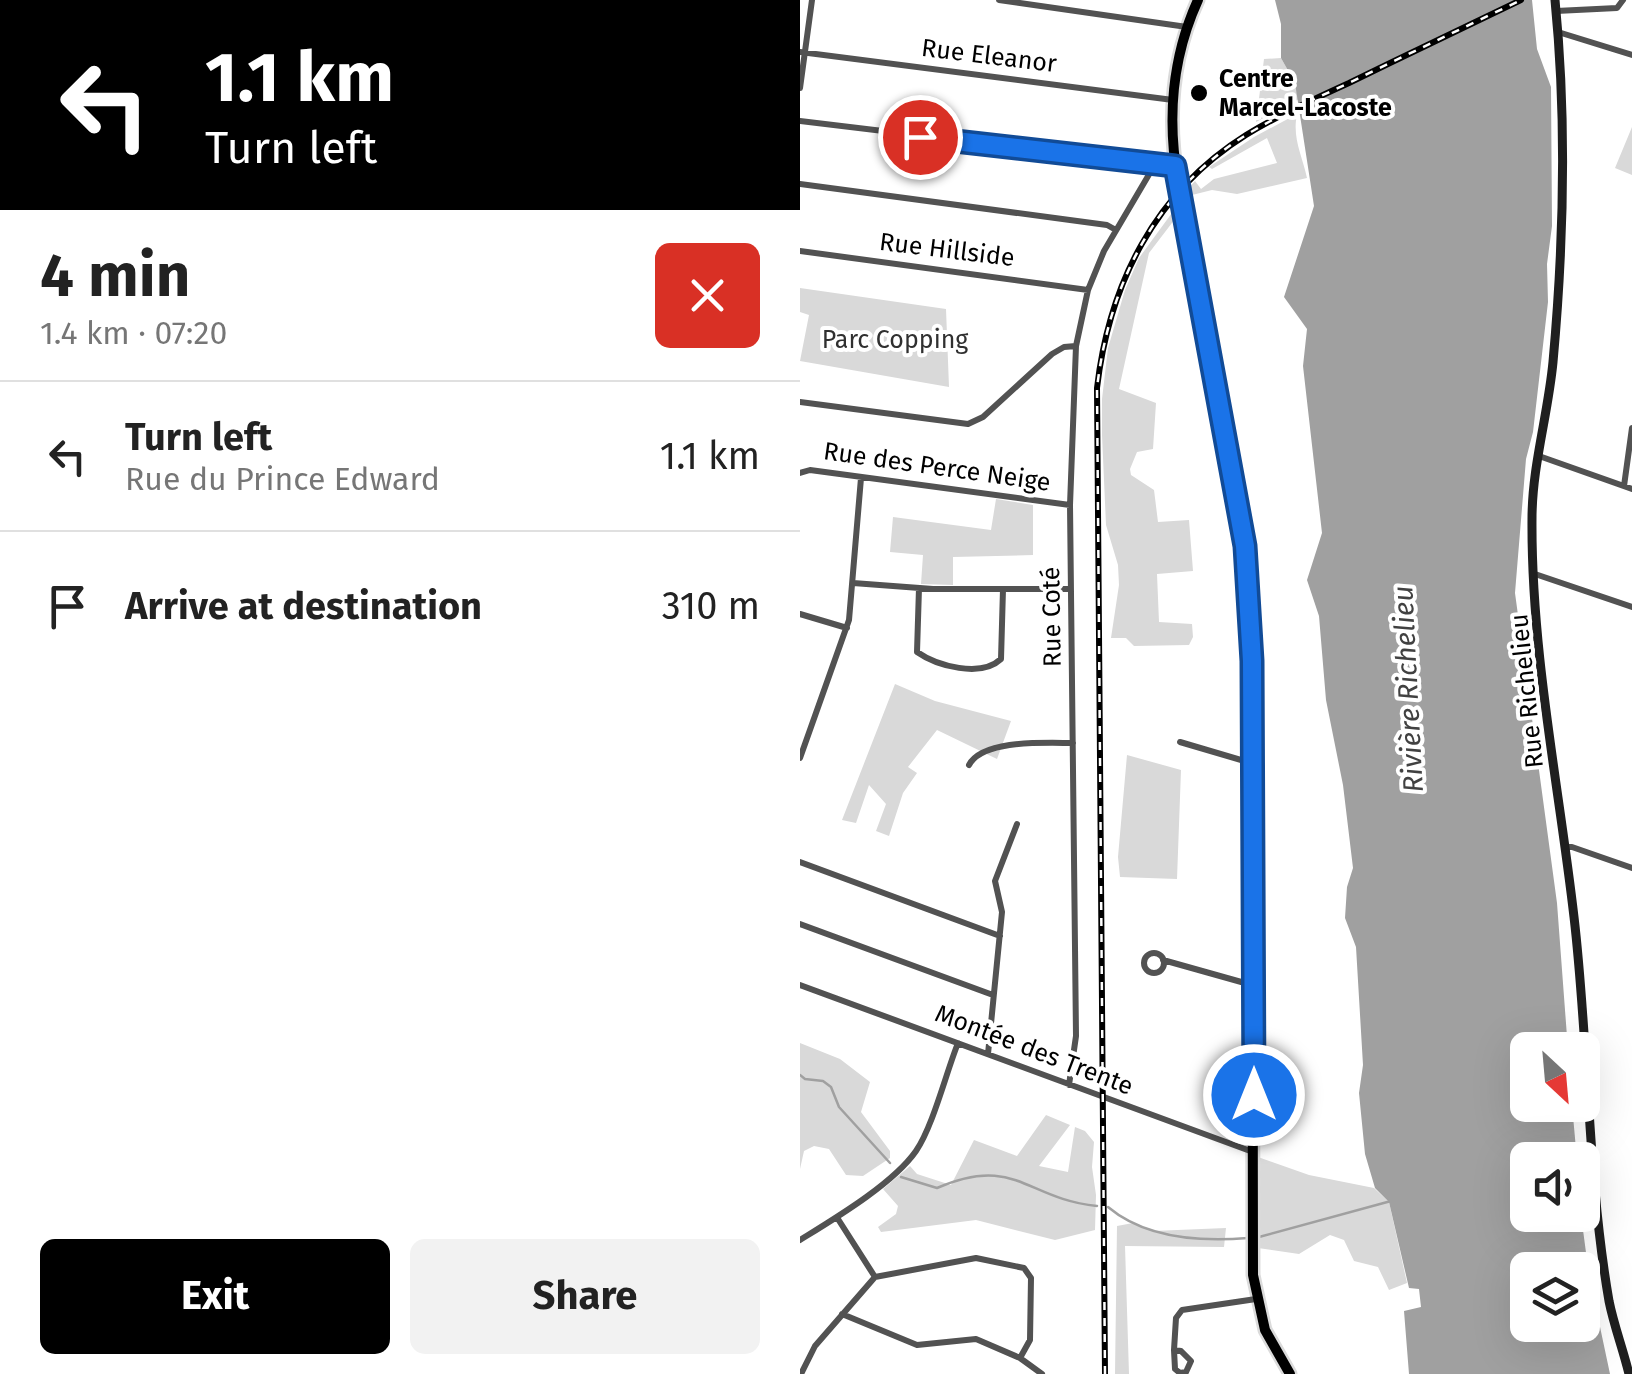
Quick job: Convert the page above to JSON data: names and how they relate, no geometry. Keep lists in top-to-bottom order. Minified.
{"streets":{"main road":["Rue Richelieu"],"street":["Rue Eleanor","Rue Hillside","Rue des Perce Neige","Rue Coté","Montée des Trente"]},"crossings":[["Rue Hillside","Rue Coté"],["Rue des Perce Neige","Rue Coté"],["Rue Coté","Montée des Trente"]],"water":["Rivière Richelieu"],"parks":["Parc Copping"],"places":["Centre Marcel-Lacoste"],"north":"bottom right","page":{"turn":["1.1 km","Turn left"],"heading":["4 min","1.4 km · 07:20"],"list":[{"name":"Turn left","note":"Rue du Prince Edward","value":"1.1 km"},{"name":"Arrive at destination","value":"310 m"}],"buttons":["Exit","Share"]}}
